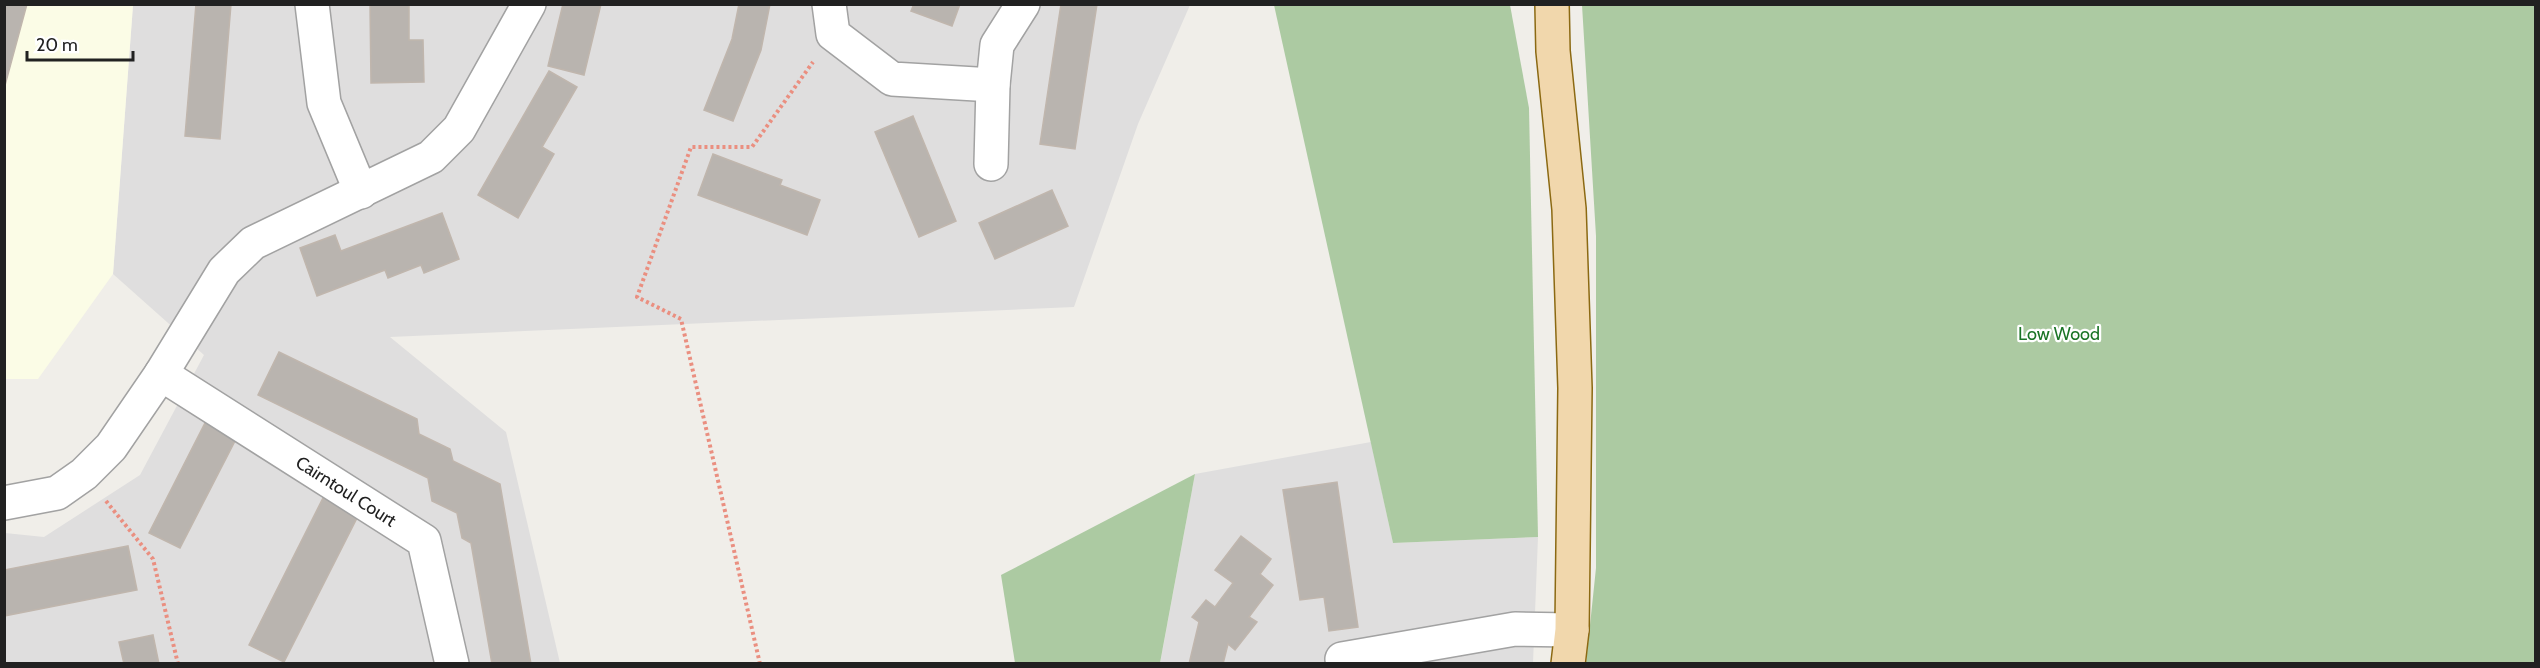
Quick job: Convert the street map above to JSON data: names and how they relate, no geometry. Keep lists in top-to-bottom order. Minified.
{"streets":{"street":["Cairntoul Court"]},"parks":["Low Wood"],"scale_bar":"20 m"}
